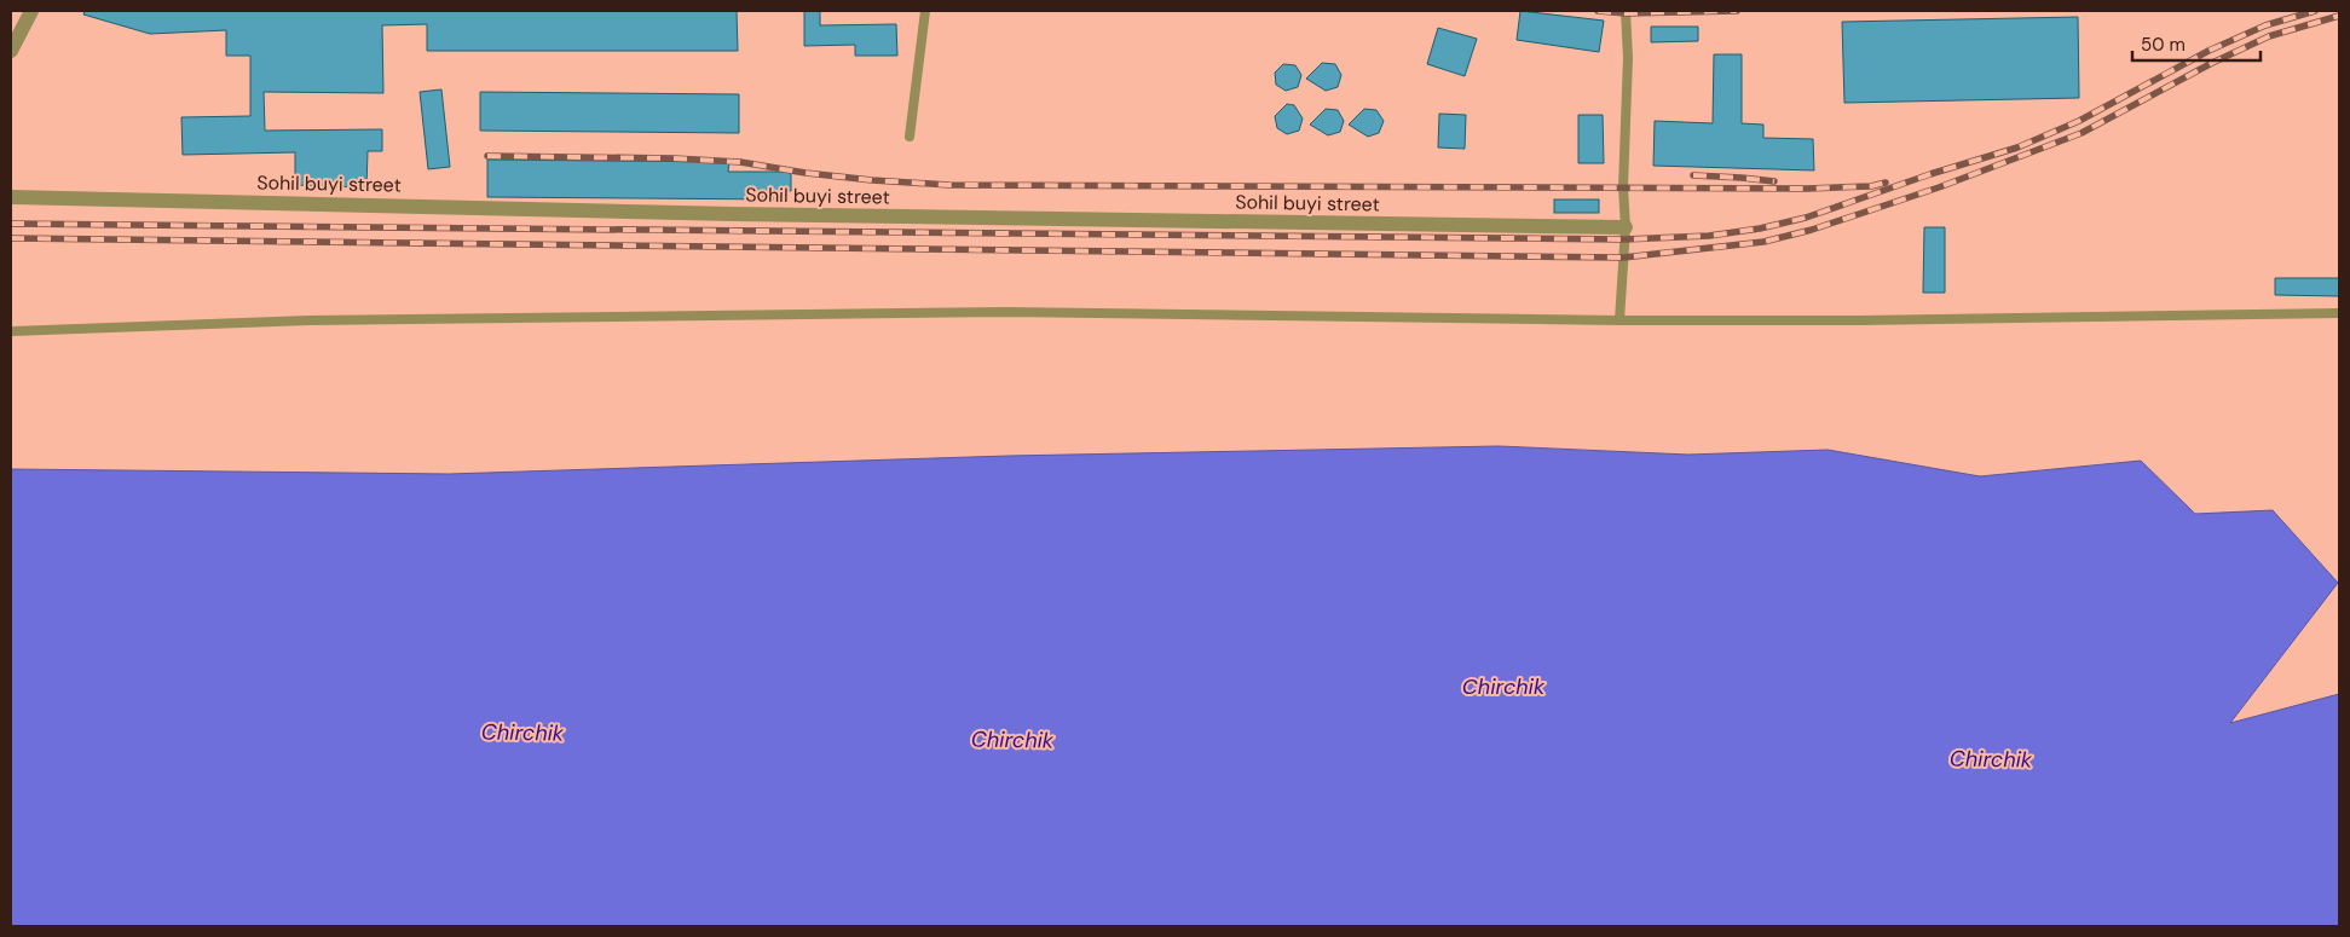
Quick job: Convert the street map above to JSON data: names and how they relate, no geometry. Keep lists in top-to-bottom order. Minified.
{"streets":{"street":["Sohil buyi street"]},"water":["Chirchik"],"scale_bar":"50 m"}
